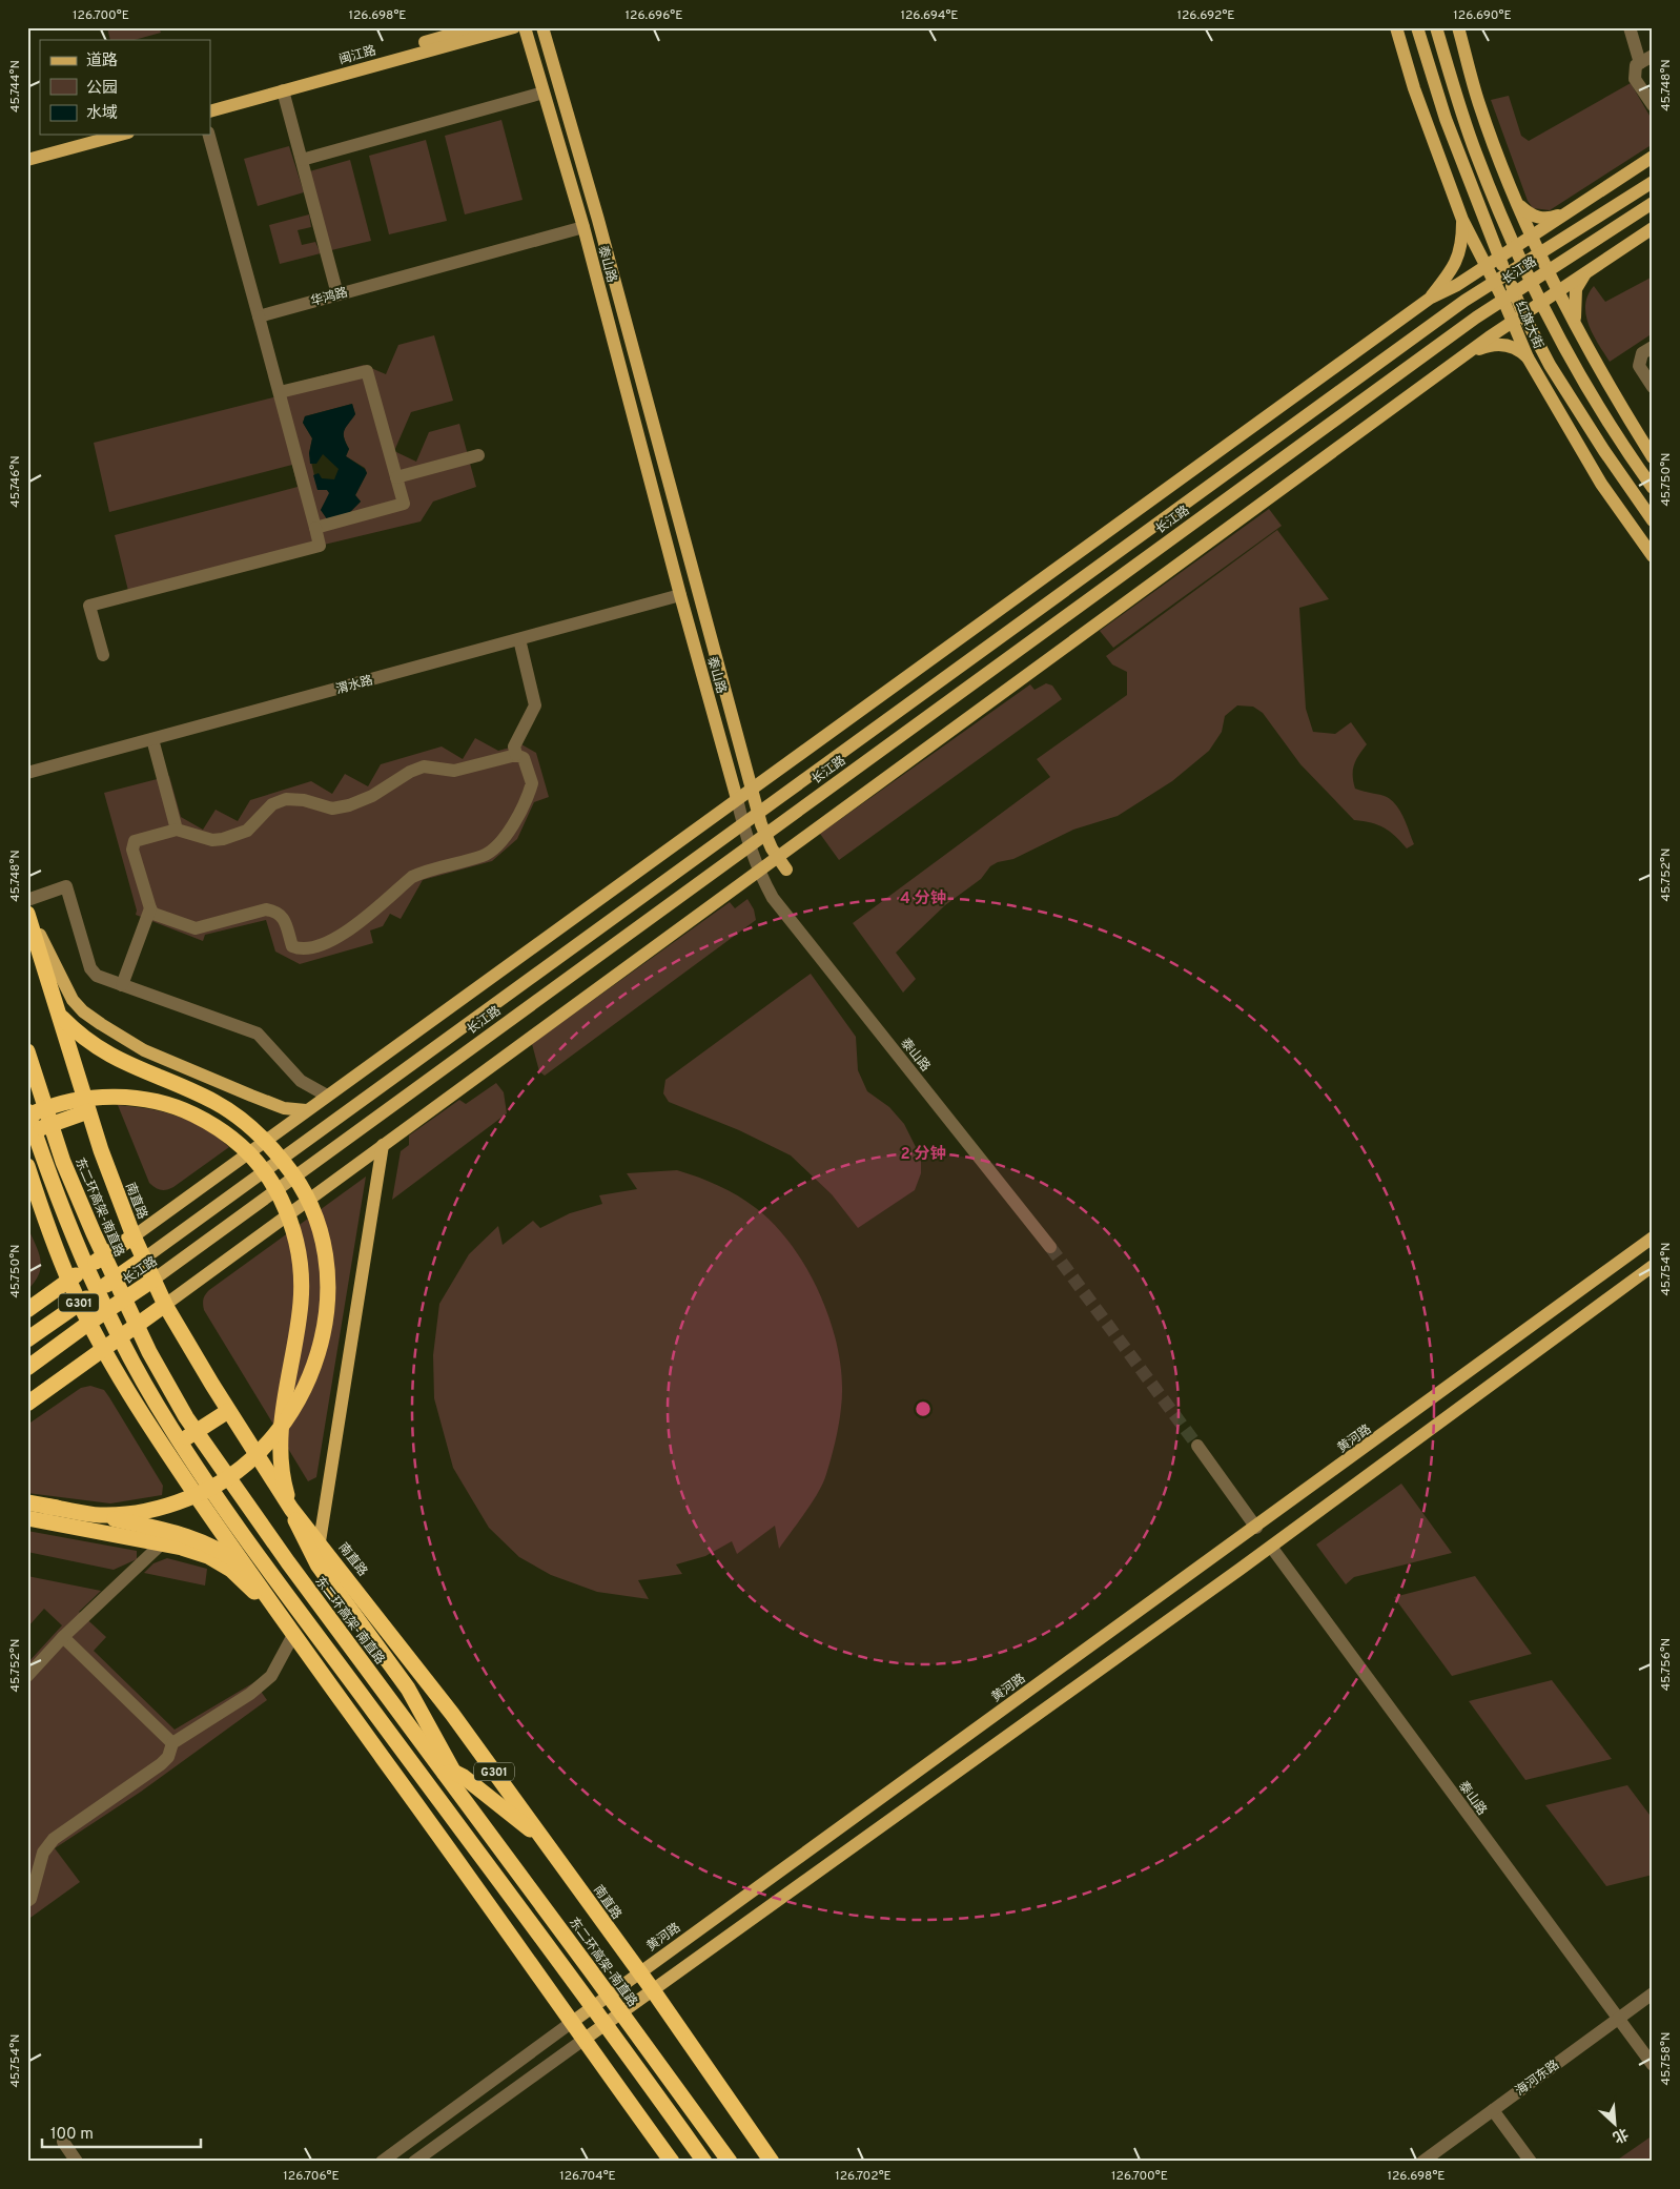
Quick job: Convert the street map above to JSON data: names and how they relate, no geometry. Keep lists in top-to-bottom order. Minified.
{"streets":{"highway":["长江路","南直路","东二环高架-南直路","G301"],"main road":["闽江路","泰山路","红旗大街","黄河路"],"street":["华鸿路","渭水路","海河东路"]},"crossings":[["泰山路","长江路"],["泰山路","华鸿路"],["泰山路","渭水路"],["泰山路","海河东路"],["长江路","红旗大街"],["长江路","南直路"],["长江路","G301"],["南直路","黄河路"],["G301","黄河路"]],"legend":["道路","公园","水域"],"scale_bar":"100 m","north":"bottom right","coordinates":["126.700°E","126.698°E","126.696°E","126.694°E","126.692°E","126.690°E","45.748°N","45.744°N","45.750°N","45.746°N","45.752°N","45.754°N","45.756°N","45.758°N","126.706°E","126.704°E","126.702°E"],"rings":["4 分钟","2 分钟"]}
